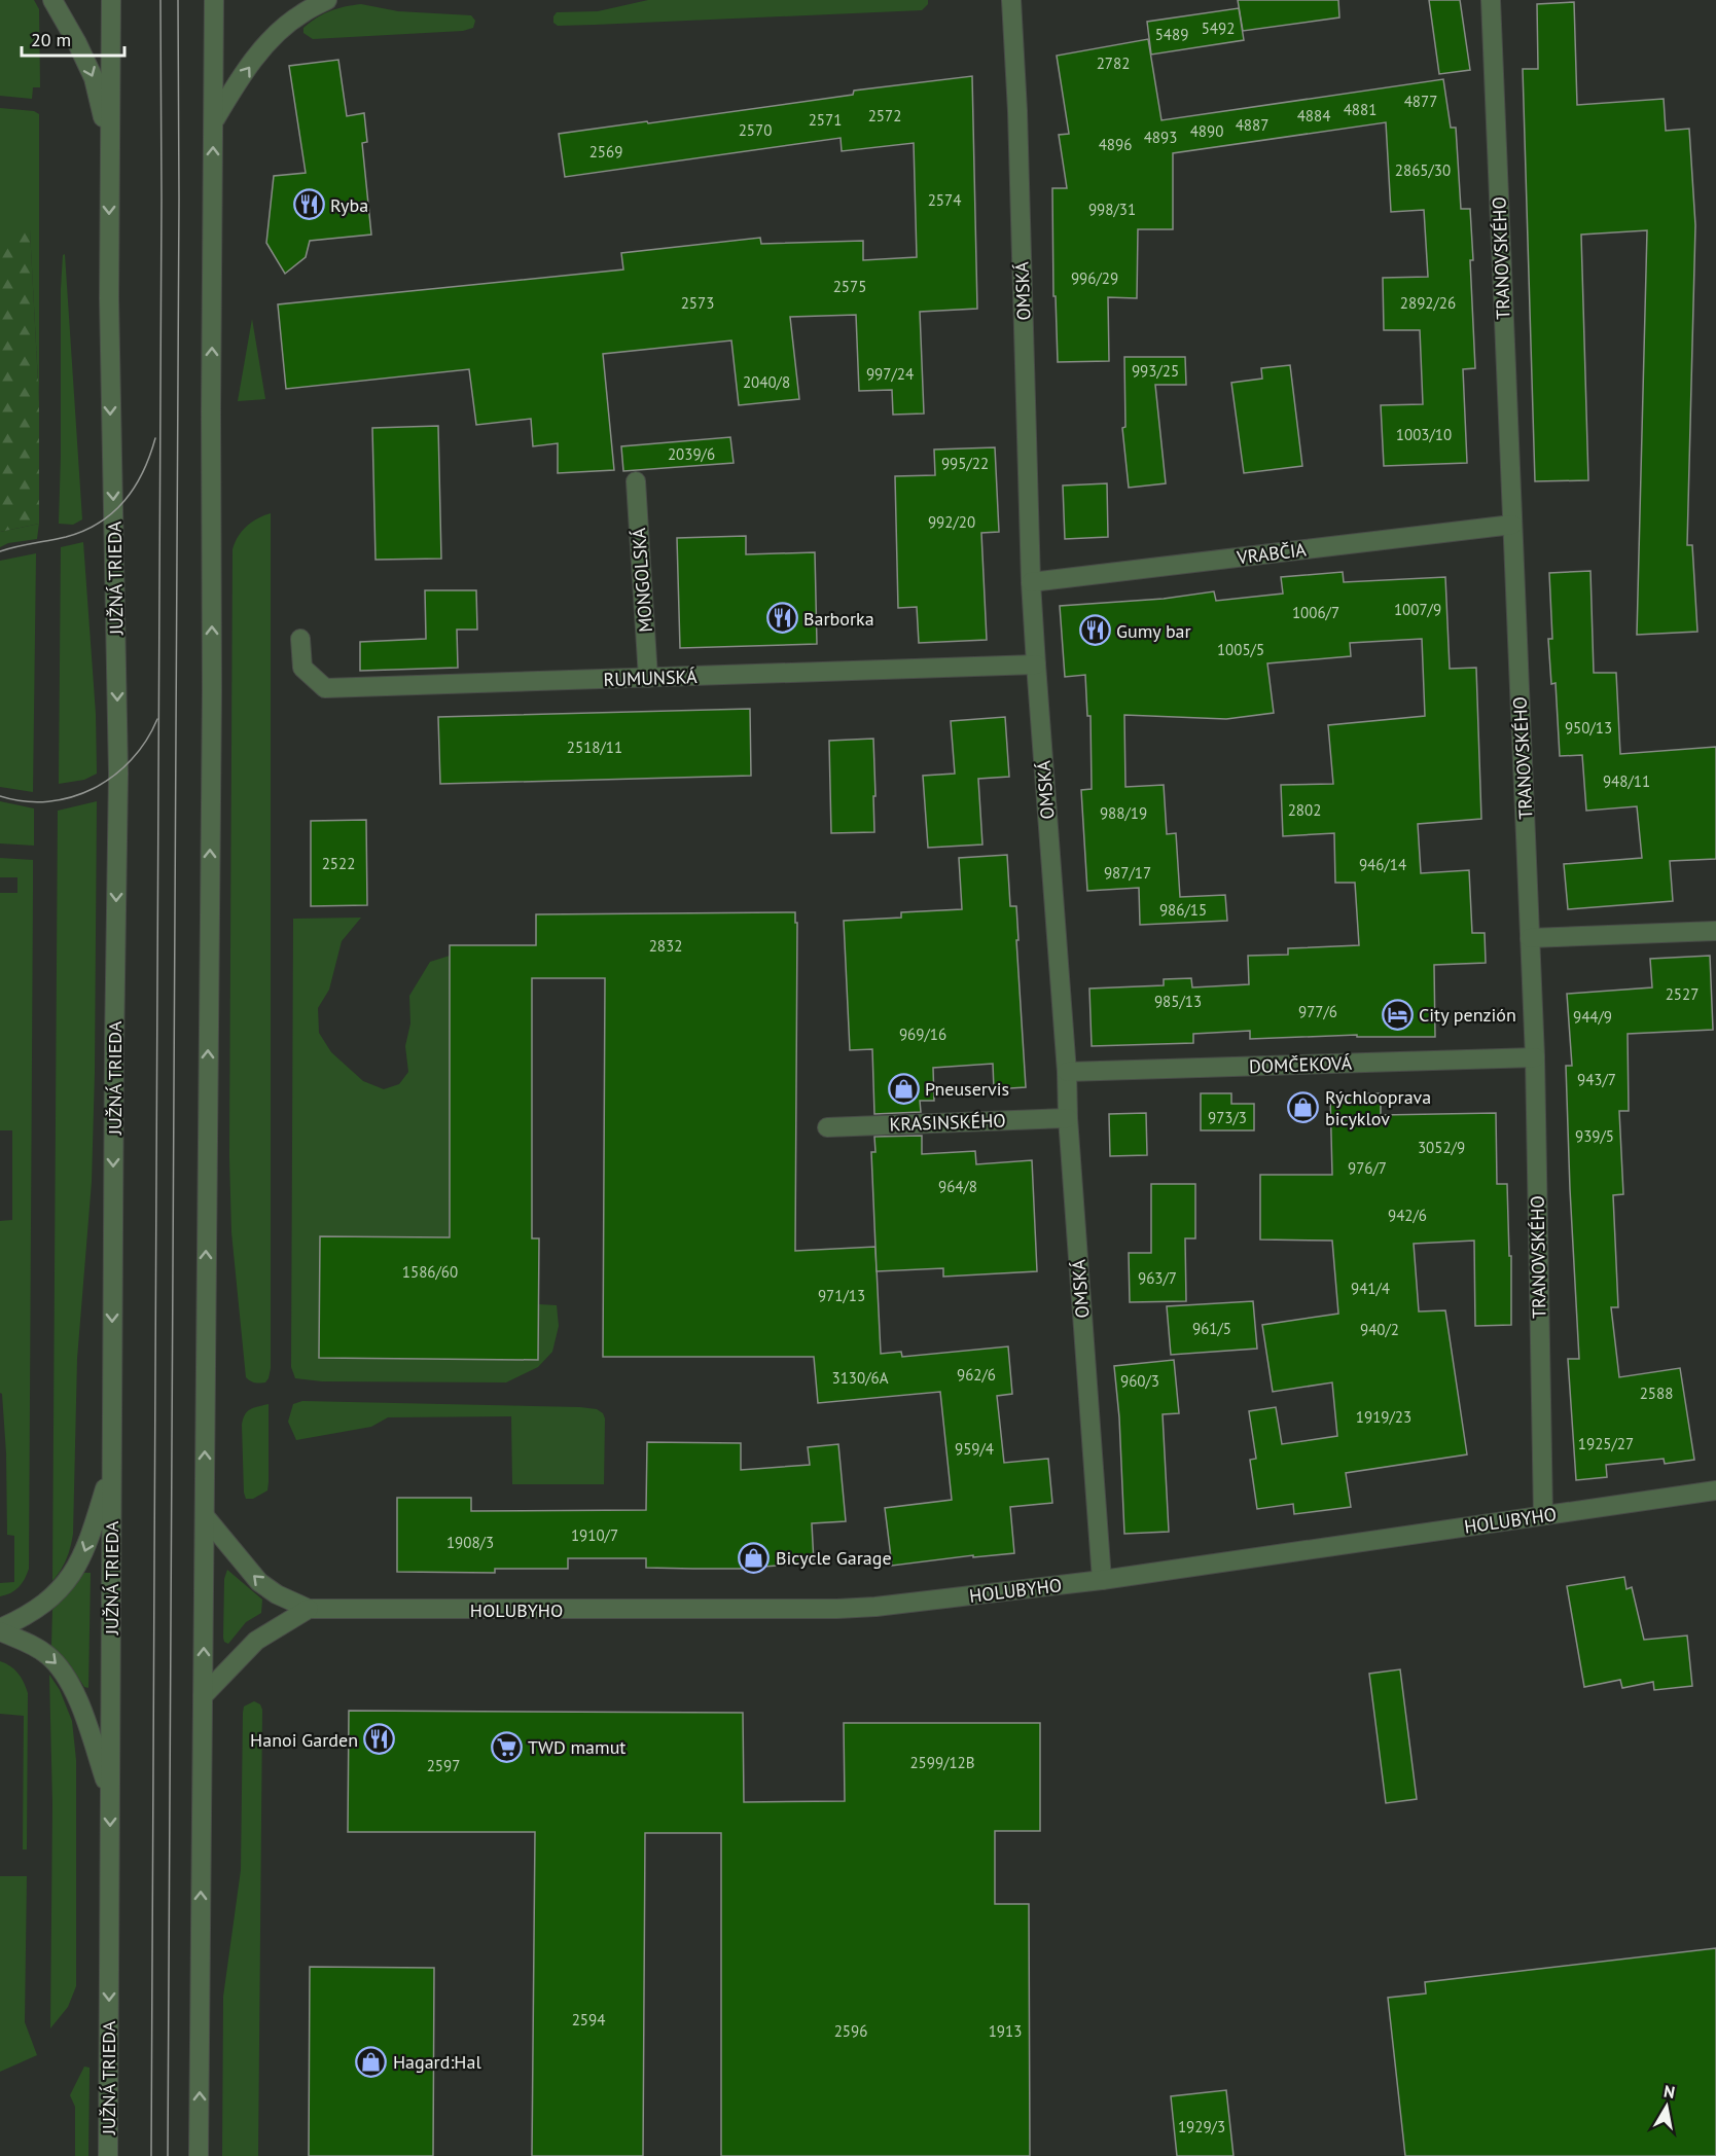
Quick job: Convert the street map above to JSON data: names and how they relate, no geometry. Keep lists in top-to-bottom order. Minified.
{"streets":{"street":["TRANOVSKÉHO","OMSKÁ","VRABČIA","JUŽNÁ TRIEDA","MONGOLSKÁ","RUMUNSKÁ","DOMČEKOVÁ","KRASINSKÉHO","HOLUBYHO"]},"crossings":[["TRANOVSKÉHO","VRABČIA"],["TRANOVSKÉHO","DOMČEKOVÁ"],["TRANOVSKÉHO","HOLUBYHO"],["OMSKÁ","VRABČIA"],["OMSKÁ","RUMUNSKÁ"],["OMSKÁ","DOMČEKOVÁ"],["OMSKÁ","KRASINSKÉHO"],["OMSKÁ","HOLUBYHO"],["MONGOLSKÁ","RUMUNSKÁ"]],"places":{"restaurant":["Ryba","Barborka","Gumy bar","Hanoi Garden"],"hotel":["City penzión"],"shop":["Pneuservis","Rýchlooprava bicyklov","Bicycle Garage","Hagard:Hal"],"supermarket":["TWD mamut"]},"house_numbers":["5492","5489","2782","4877","4881","2572","4884","2571","4887","2570","4890","4893","4896","2569","2865/30","2574","998/31","996/29","2575","2573","2892/26","993/25","997/24","2040/8","1003/10","2039/6","995/22","992/20","1007/9","1006/7","1005/5","950/13","2518/11","948/11","2802","988/19","2522","946/14","987/17","986/15","2832","2527","985/13","977/6","944/9","969/16","943/7","973/3","939/5","3052/9","976/7","964/8","942/6","1586/60","963/7","941/4","971/13","961/5","940/2","962/6","3130/6A","960/3","2588","1919/23","1925/27","959/4","1910/7","1908/3","2599/12B","2597","2594","2596","1913","1929/3"],"scale_bar":"20 m","north":"top"}
